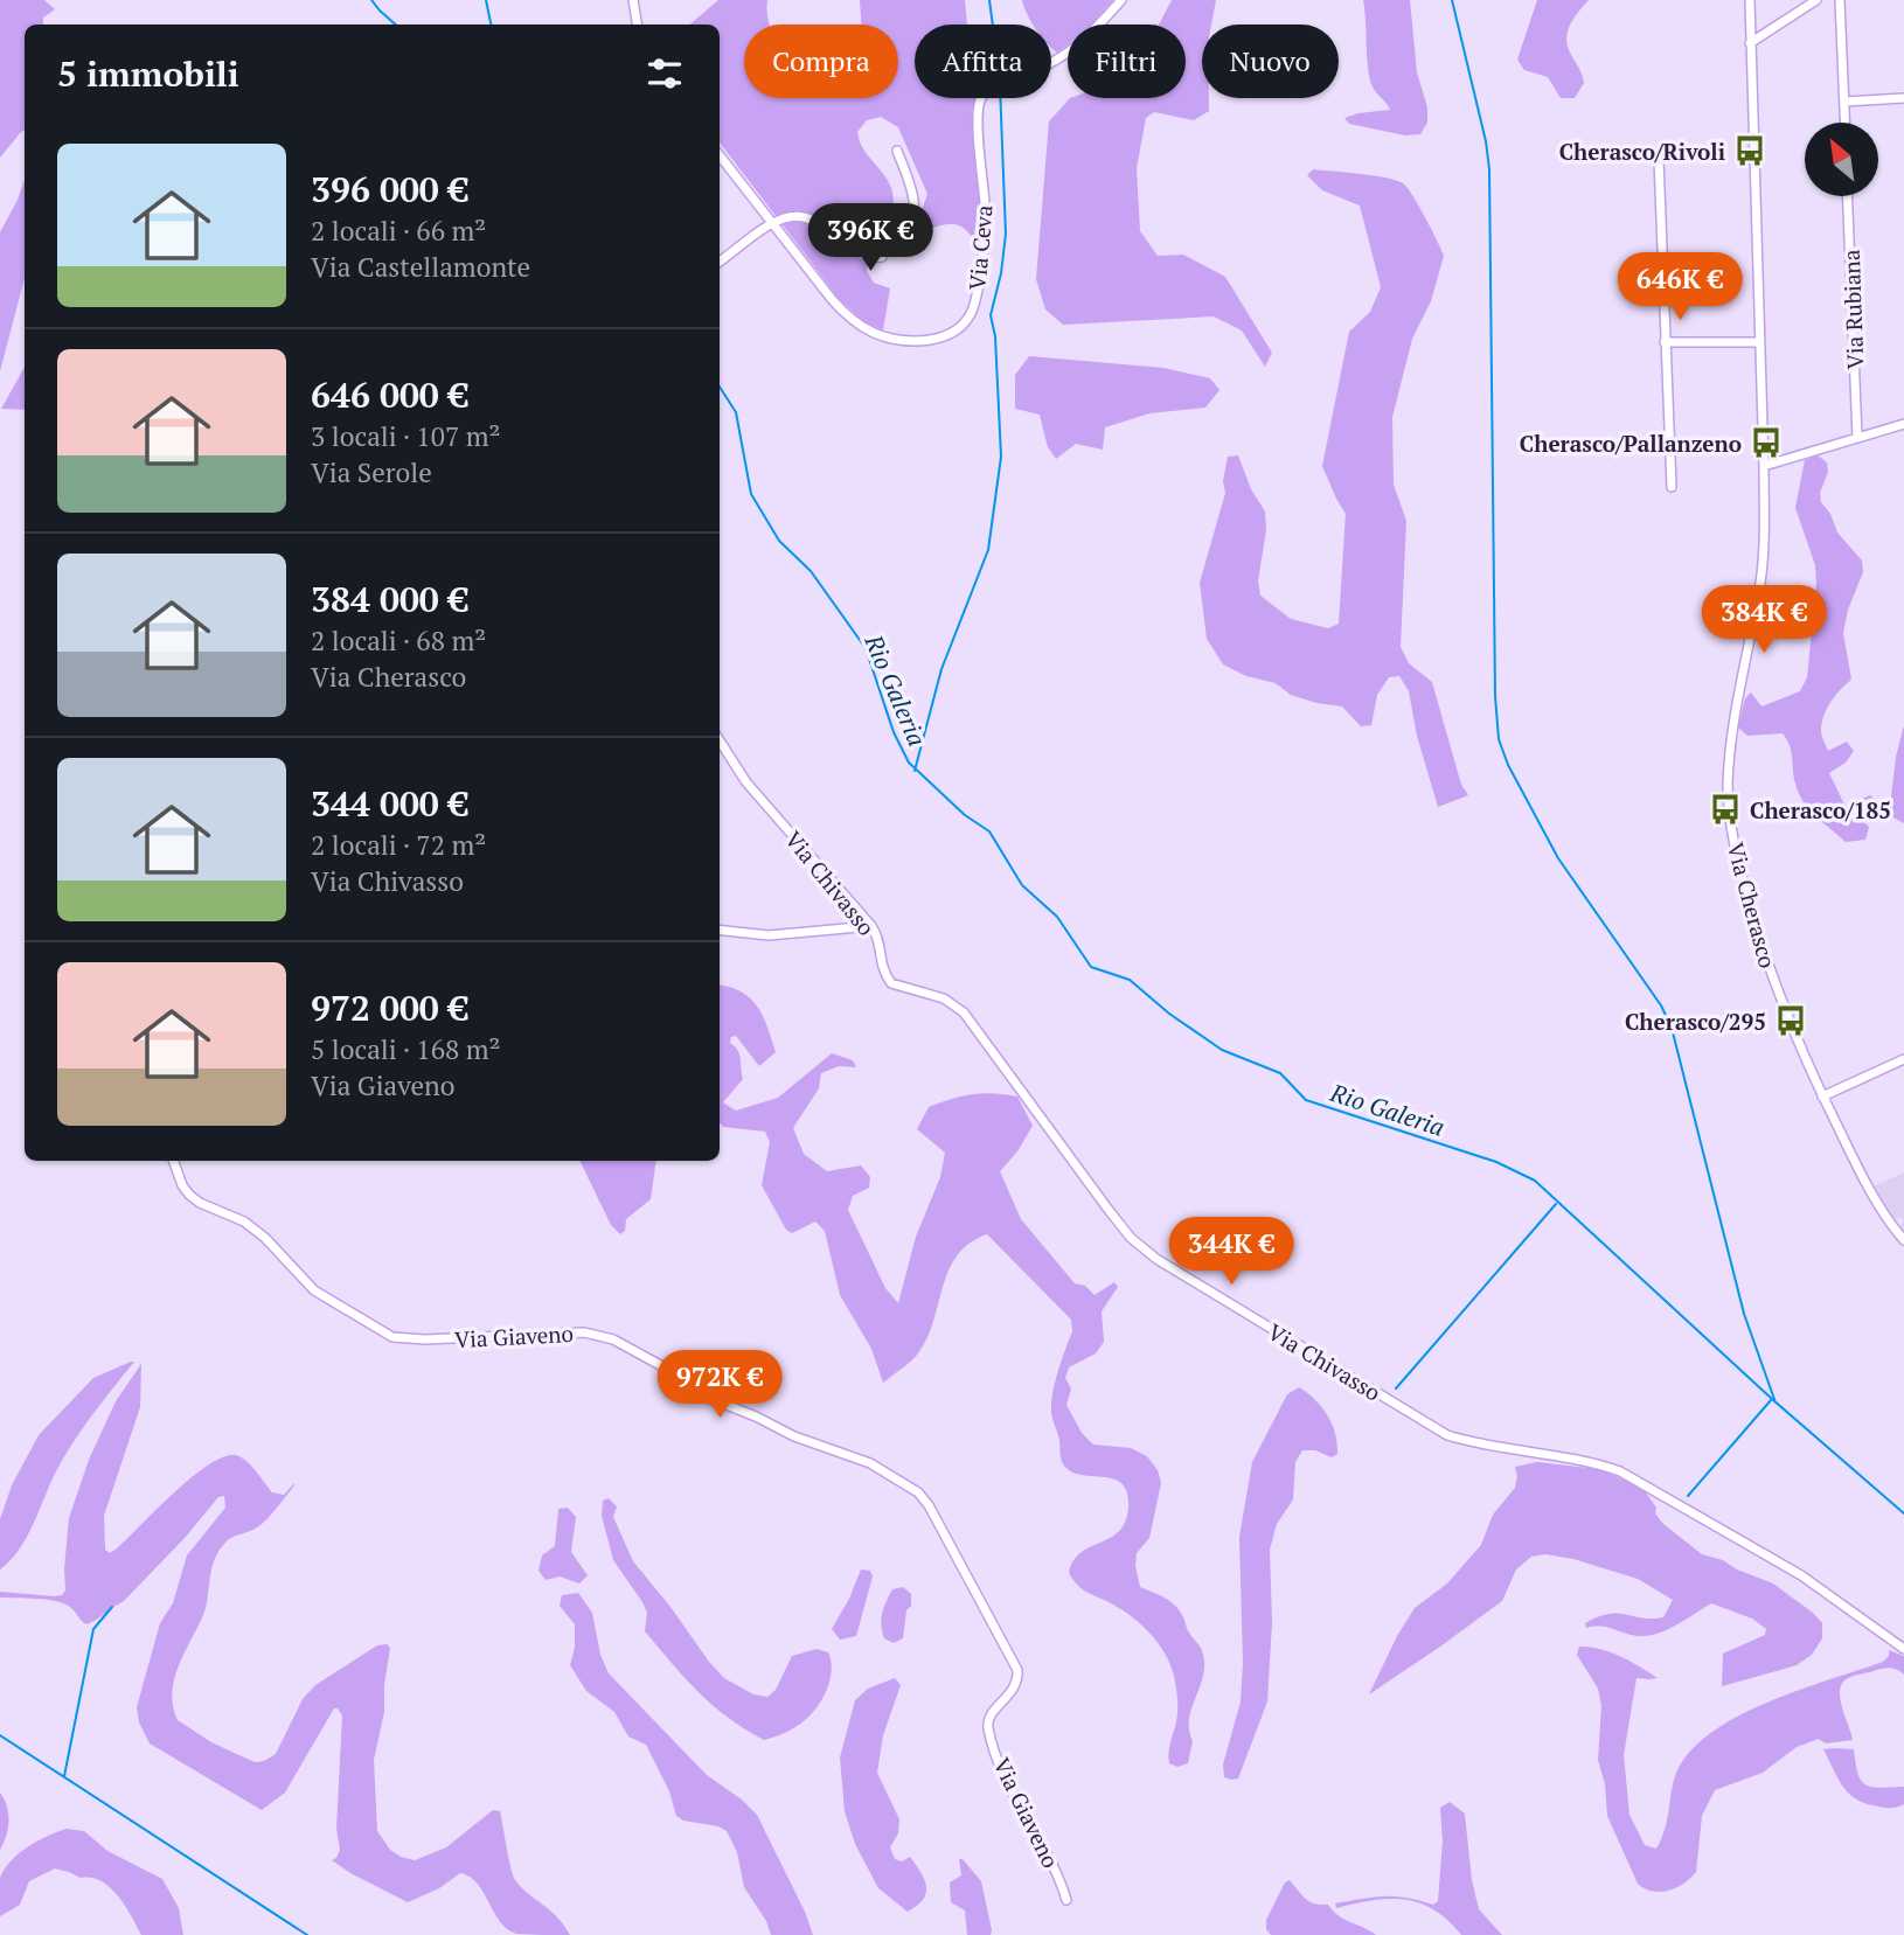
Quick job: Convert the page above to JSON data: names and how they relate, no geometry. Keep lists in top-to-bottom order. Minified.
{"streets":{"street":["Via Ceva","Via Rubiana","Via Chivasso","Via Cherasco","Via Giaveno"]},"water":["Rio Galeria"],"places":{"bus stop":["Cherasco/Rivoli","Cherasco/Pallanzeno","Cherasco/185","Cherasco/295"]},"north":"top left","page":{"chip":["Compra","Affitta","Filtri","Nuovo"],"heading":"5 immobili","list":[{"name":"396 000 €","note":"2 locali · 66 m² · Via Castellamonte"},{"name":"646 000 €","note":"3 locali · 107 m² · Via Serole"},{"name":"384 000 €","note":"2 locali · 68 m² · Via Cherasco"},{"name":"344 000 €","note":"2 locali · 72 m² · Via Chivasso"},{"name":"972 000 €","note":"5 locali · 168 m² · Via Giaveno"}],"price":["396K €","646K €","384K €","344K €","972K €"]}}
